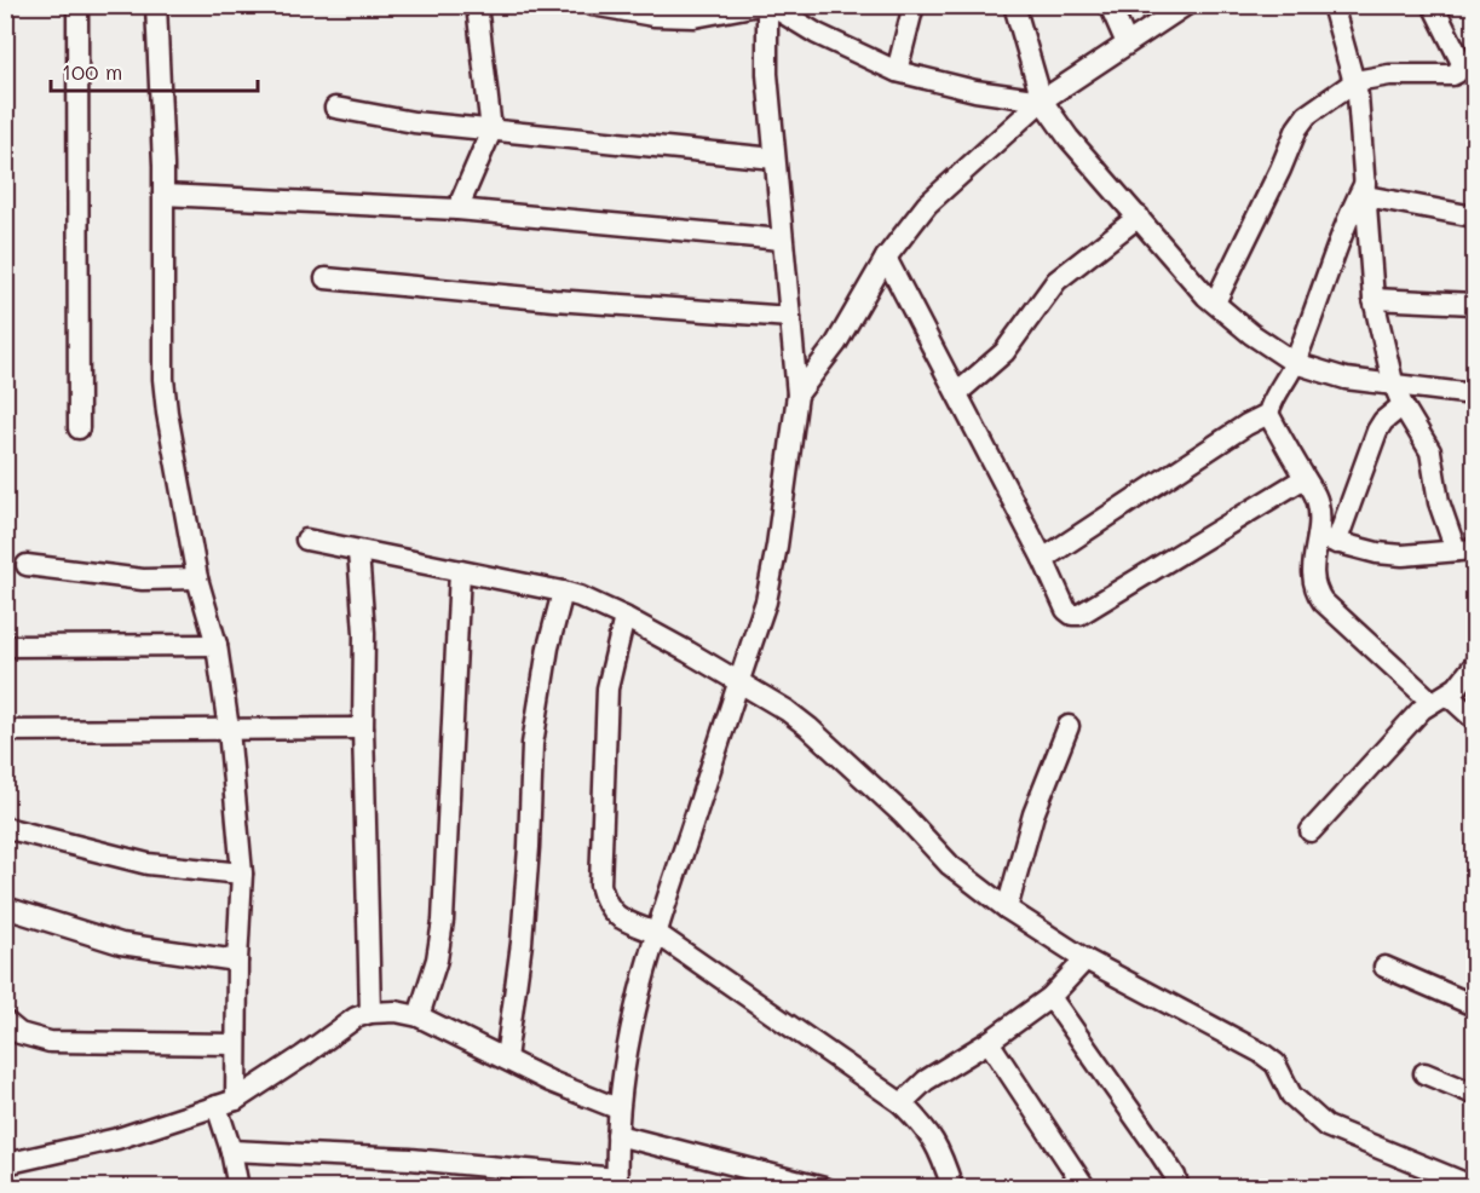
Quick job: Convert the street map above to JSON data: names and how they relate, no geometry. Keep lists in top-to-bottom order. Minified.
{"scale_bar":"100 m"}
